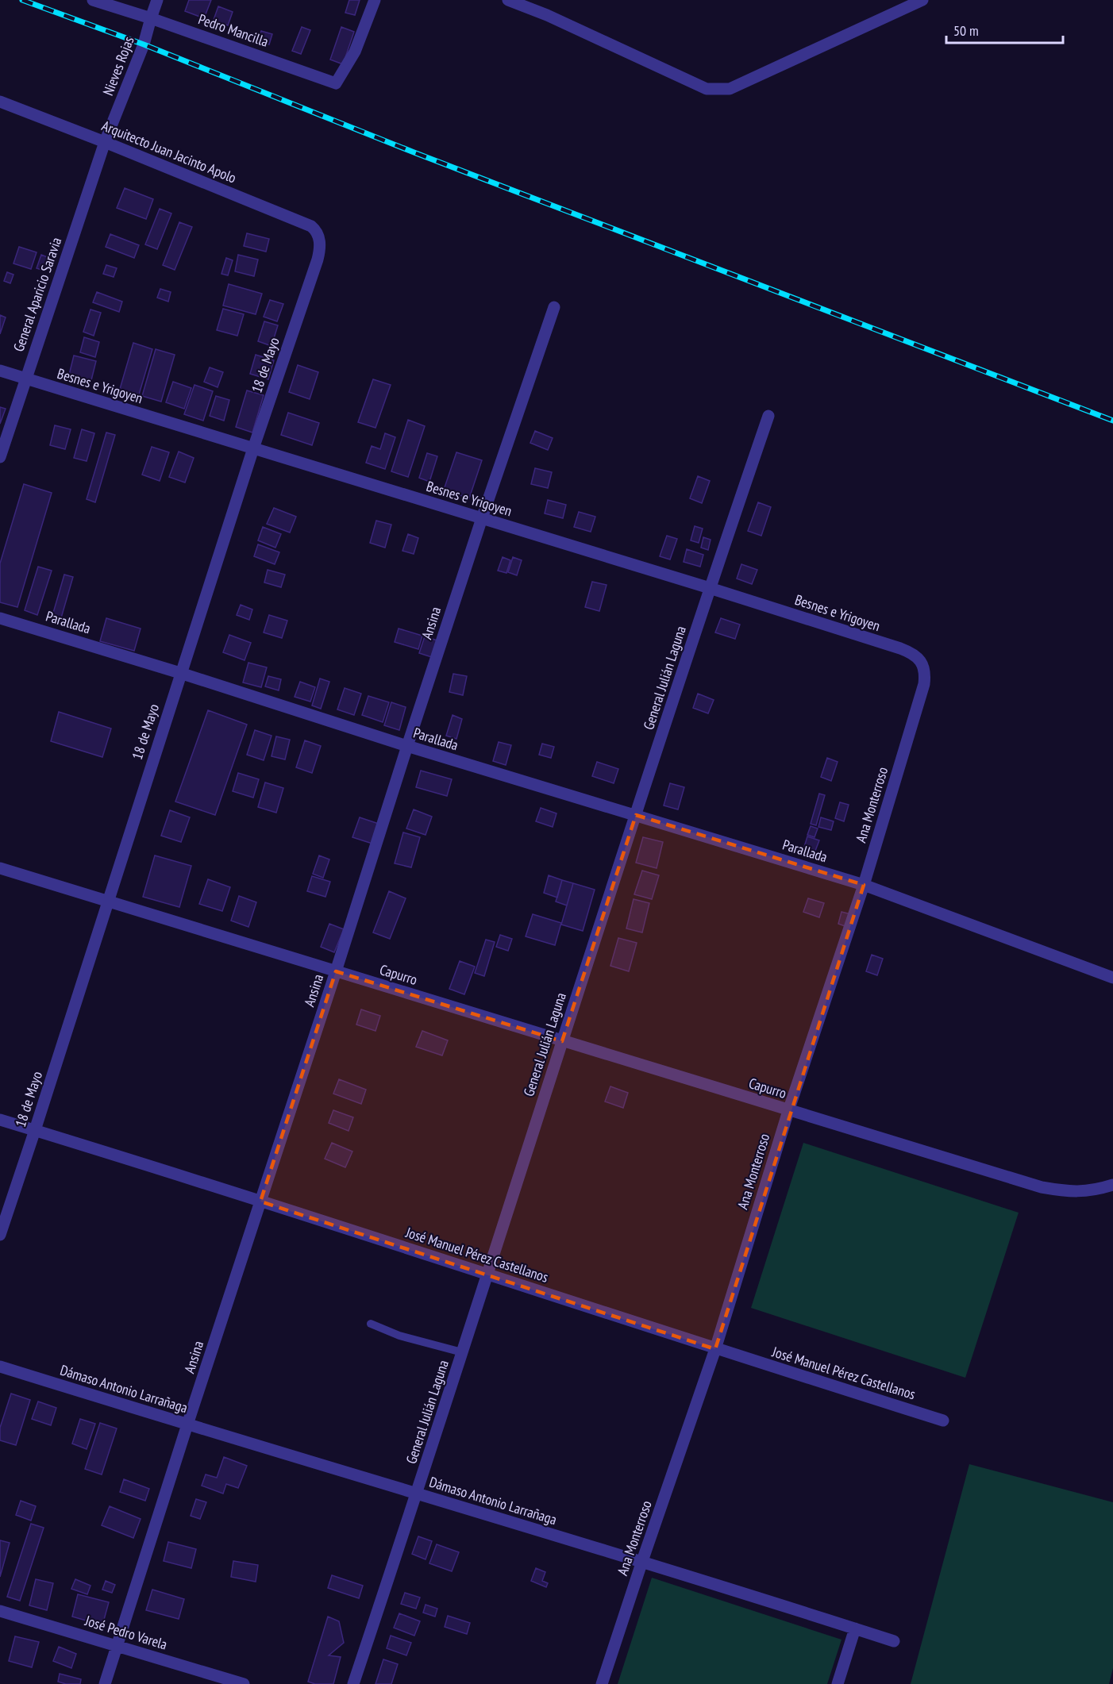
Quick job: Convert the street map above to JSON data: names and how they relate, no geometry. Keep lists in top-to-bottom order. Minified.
{"streets":{"street":["Pedro Mancilla","Nieves Rojas","Arquitecto Juan Jacinto Apolo","General Aparicio Saravia","18 de Mayo","Besnes e Yrigoyen","Parallada","Ansina","General Julián Laguna","Ana Monterroso","Capurro","José Manuel Pérez Castellanos","Dámaso Antonio Larrañaga","José Pedro Varela"]},"crossings":[["Pedro Mancilla","Nieves Rojas"],["Nieves Rojas","Arquitecto Juan Jacinto Apolo"],["Nieves Rojas","General Aparicio Saravia"],["Arquitecto Juan Jacinto Apolo","General Aparicio Saravia"],["Arquitecto Juan Jacinto Apolo","18 de Mayo"],["General Aparicio Saravia","Besnes e Yrigoyen"],["18 de Mayo","Besnes e Yrigoyen"],["18 de Mayo","Parallada"],["18 de Mayo","Capurro"],["18 de Mayo","José Manuel Pérez Castellanos"],["Besnes e Yrigoyen","Ansina"],["Besnes e Yrigoyen","General Julián Laguna"],["Besnes e Yrigoyen","Ana Monterroso"],["Parallada","Ansina"],["Parallada","General Julián Laguna"],["Parallada","Ana Monterroso"],["Ansina","Capurro"],["Ansina","José Manuel Pérez Castellanos"],["Ansina","Dámaso Antonio Larrañaga"],["Ansina","José Pedro Varela"],["General Julián Laguna","Capurro"],["General Julián Laguna","José Manuel Pérez Castellanos"],["General Julián Laguna","Dámaso Antonio Larrañaga"],["Ana Monterroso","Capurro"],["Ana Monterroso","José Manuel Pérez Castellanos"],["Ana Monterroso","Dámaso Antonio Larrañaga"]],"scale_bar":"50 m"}
